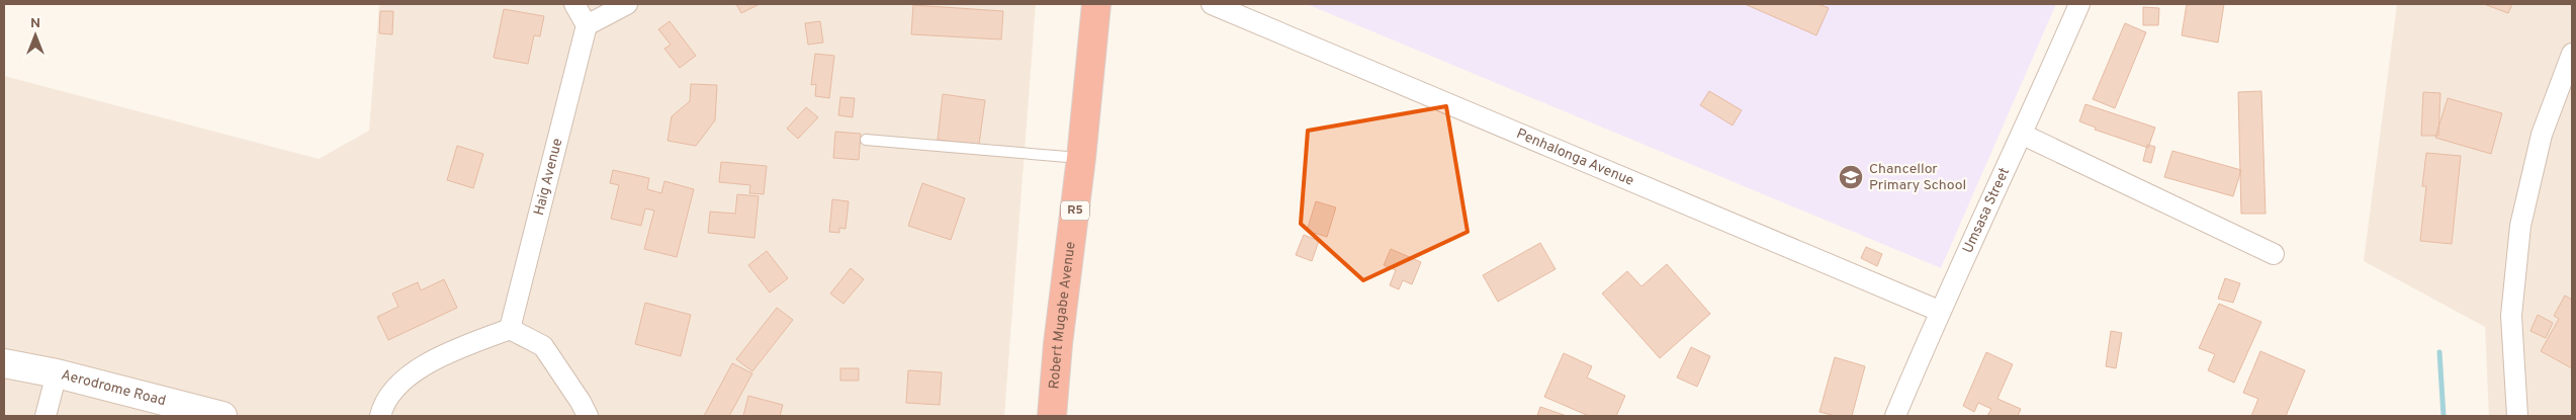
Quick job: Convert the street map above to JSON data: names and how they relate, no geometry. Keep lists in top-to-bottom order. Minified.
{"streets":{"highway":["R5","Robert Mugabe Avenue"],"street":["Penhalonga Avenue","Haig Avenue","Umsasa Street","Aerodrome Road"]},"crossings":[["Penhalonga Avenue","Umsasa Street"]],"places":{"school or university":["Chancellor Primary School"]},"north":"top"}
